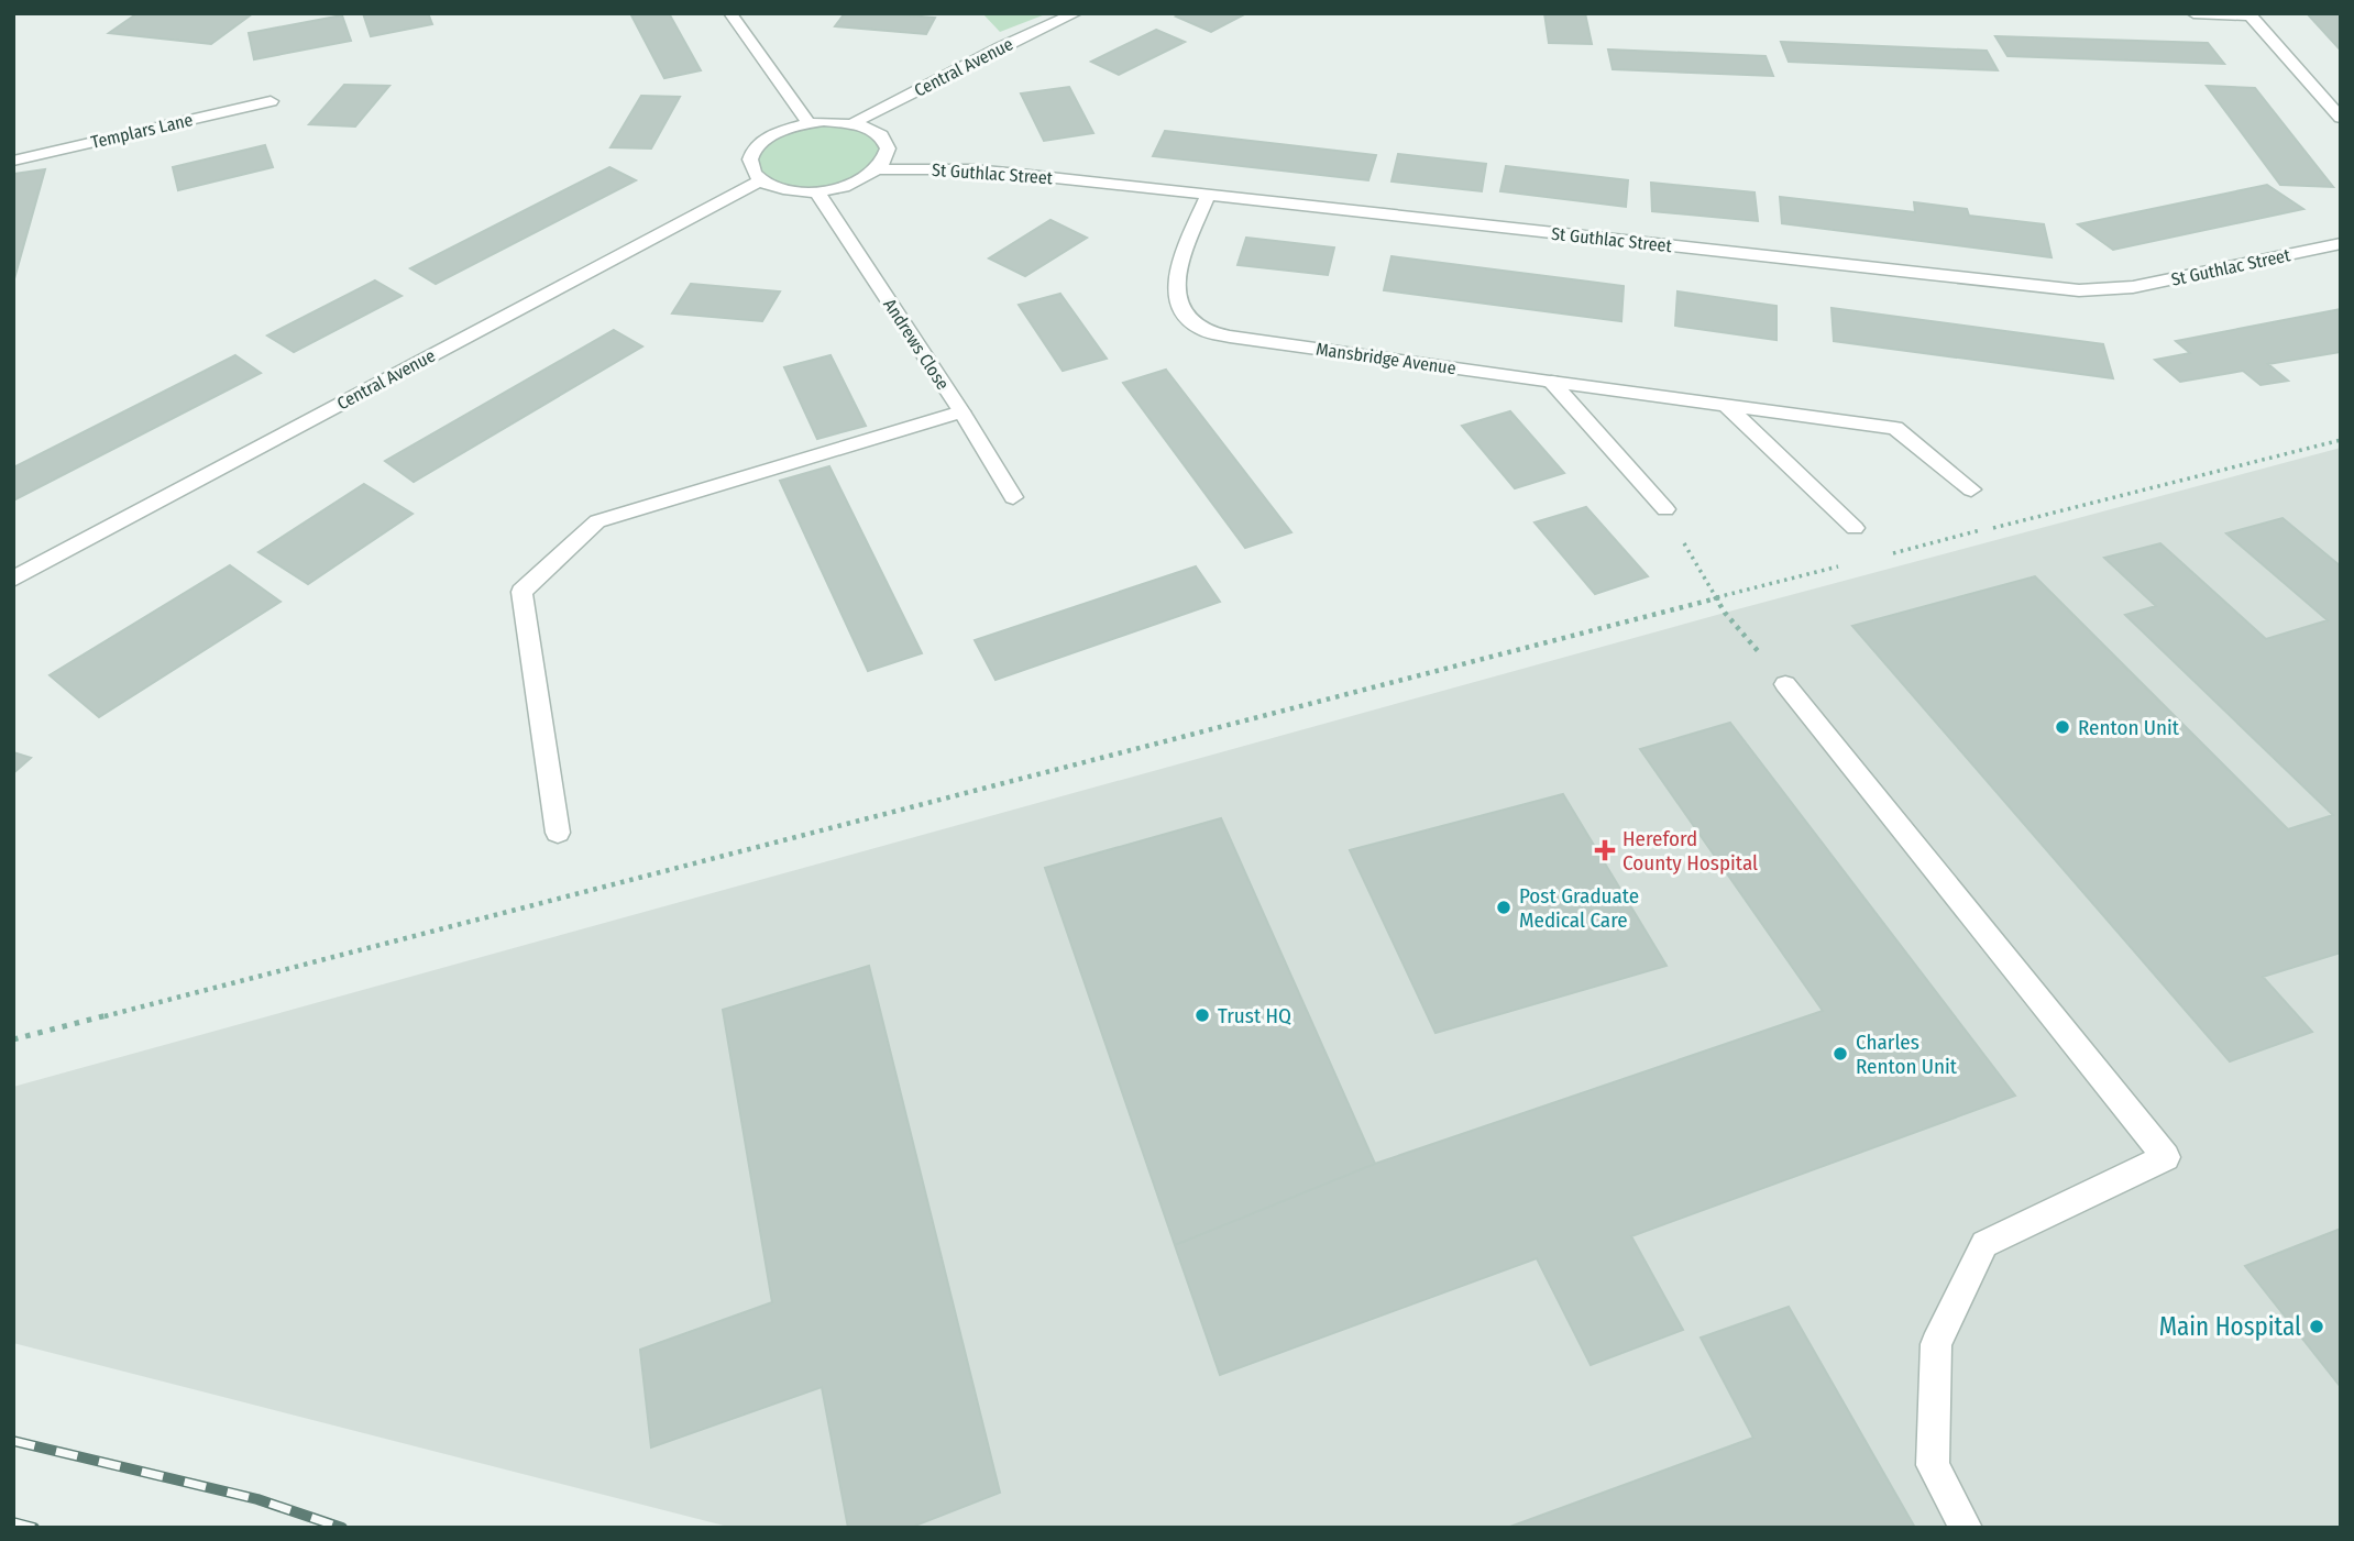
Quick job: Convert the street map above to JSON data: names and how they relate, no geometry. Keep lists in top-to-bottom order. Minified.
{"streets":{"street":["Central Avenue","Templars Lane","St Guthlac Street","Andrews Close","Mansbridge Avenue"]},"crossings":[["St Guthlac Street","Mansbridge Avenue"]],"places":{"other":["Renton Unit","Post Graduate Medical Care","Trust HQ","Charles Renton Unit","Main Hospital"],"health":["Hereford County Hospital"]}}
